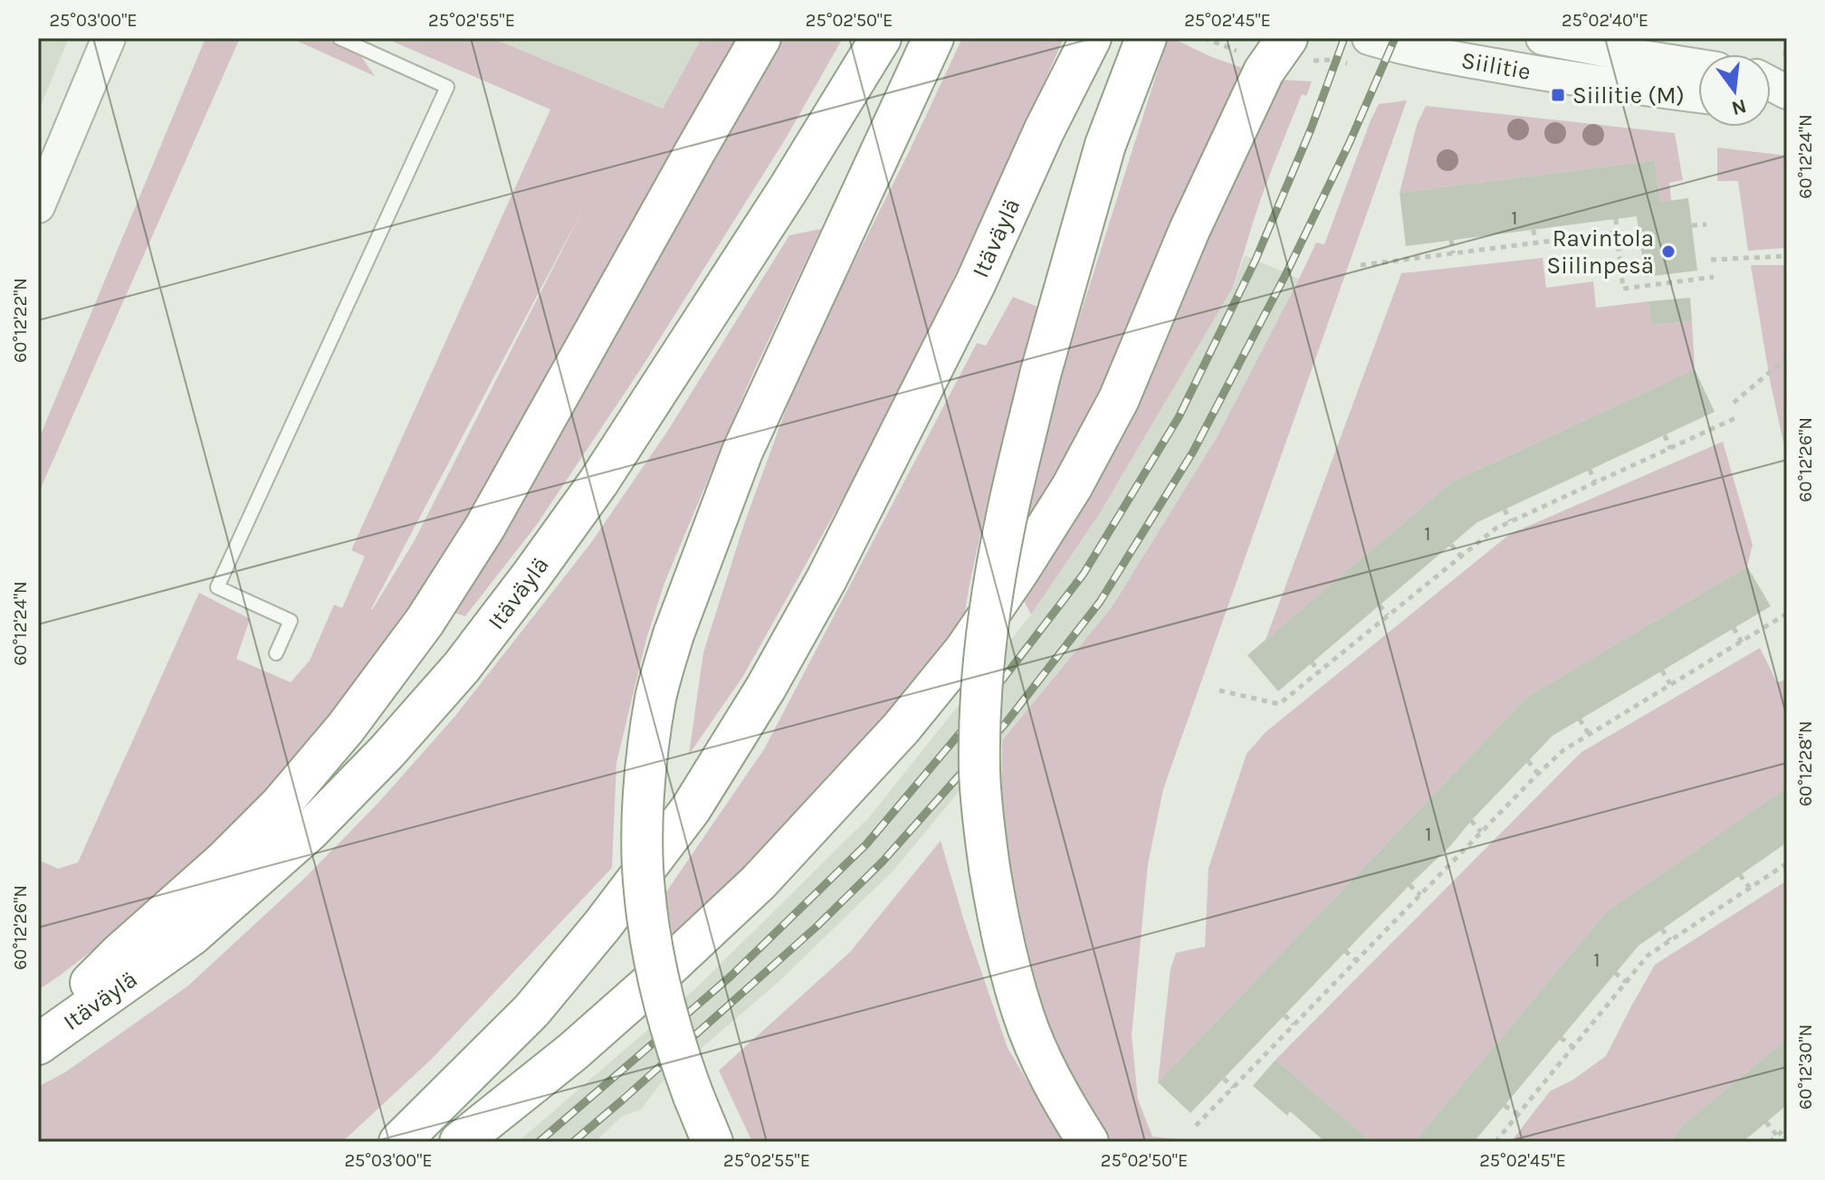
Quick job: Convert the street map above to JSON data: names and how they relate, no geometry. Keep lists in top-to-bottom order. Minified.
{"streets":{"highway":["Itäväylä"],"street":["Siilitie"]},"places":{"transit":["Siilitie (M)"],"other":["Ravintola Siilinpesä"]},"house_numbers":["1","1","1","1"],"north":"bottom","coordinates":["25°03'00\"E","25°02'55\"E","25°02'50\"E","25°02'45\"E","25°02'40\"E","60°12'24\"N","60°12'22\"N","60°12'26\"N","60°12'28\"N","60°12'30\"N"]}
